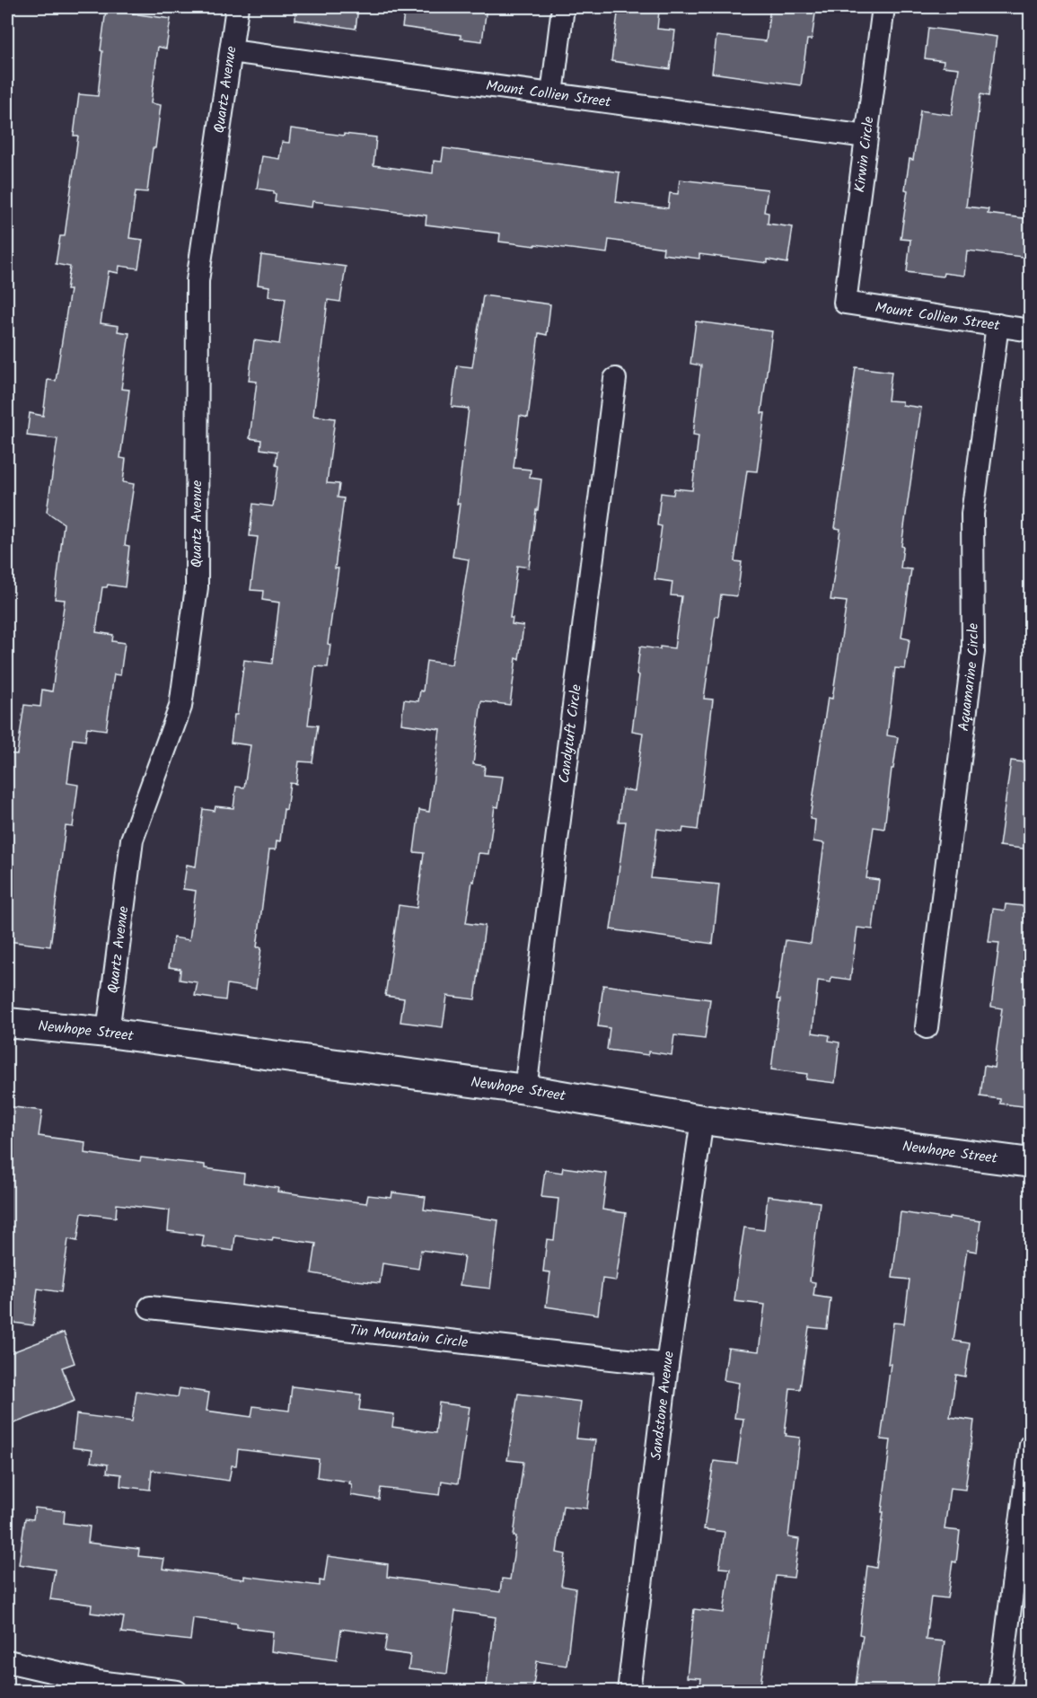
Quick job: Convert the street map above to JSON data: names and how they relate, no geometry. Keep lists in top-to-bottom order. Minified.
{"streets":{"street":["Quartz Avenue","Mount Collien Street","Kirwin Circle","Aquamarine Circle","Candytuft Circle","Newhope Street","Tin Mountain Circle","Sandstone Avenue"]},"crossings":[["Quartz Avenue","Mount Collien Street"],["Quartz Avenue","Newhope Street"],["Mount Collien Street","Kirwin Circle"],["Mount Collien Street","Aquamarine Circle"],["Candytuft Circle","Newhope Street"],["Newhope Street","Sandstone Avenue"],["Tin Mountain Circle","Sandstone Avenue"]]}
